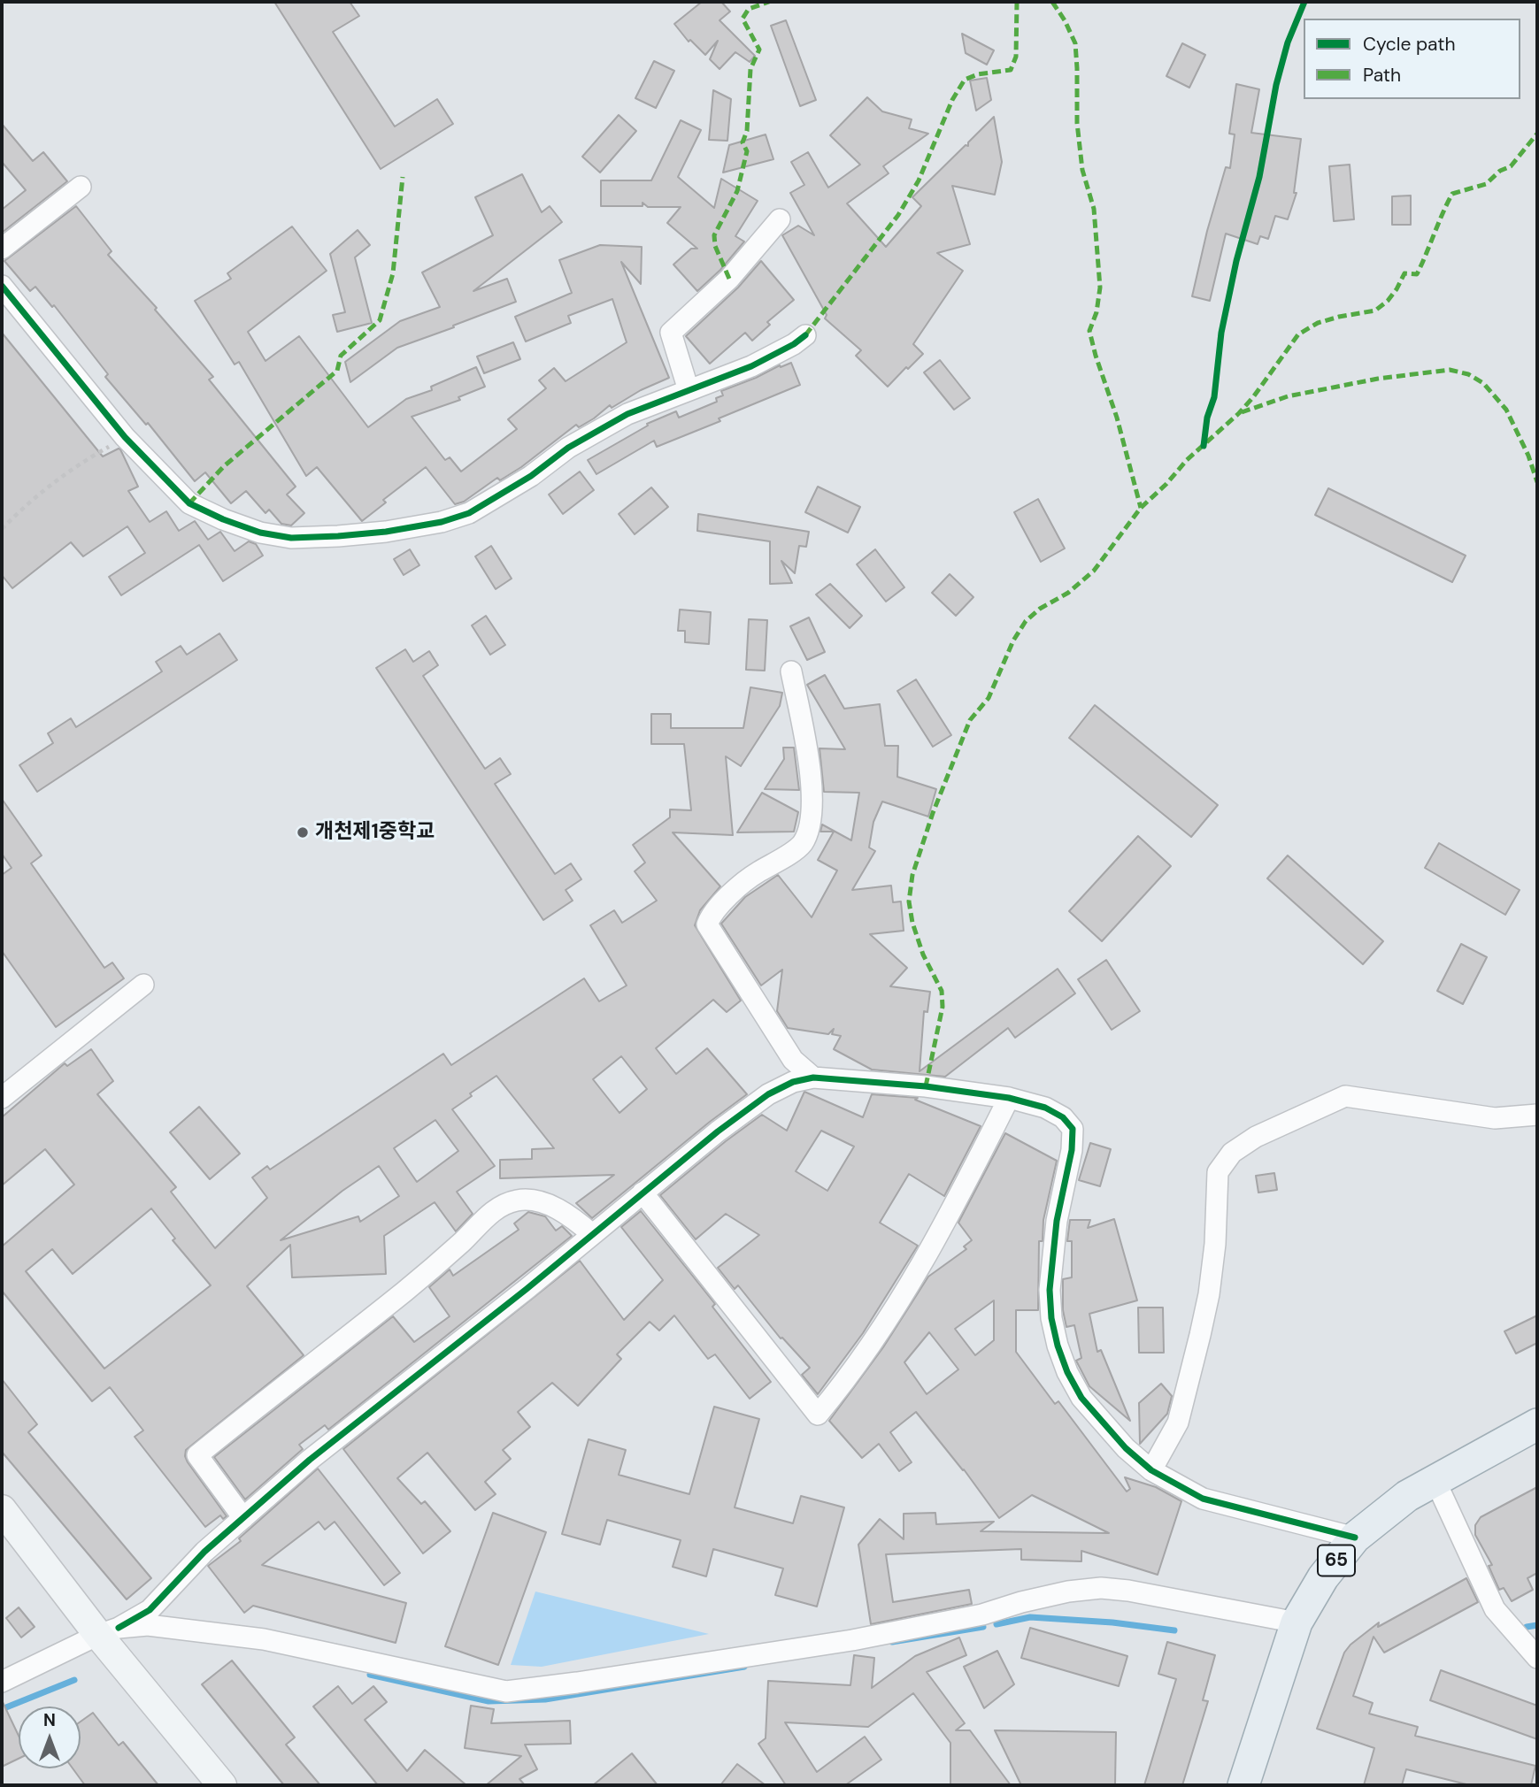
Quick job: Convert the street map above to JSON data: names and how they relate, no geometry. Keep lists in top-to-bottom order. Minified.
{"streets":{"main road":["65"]},"places":["개천제1중학교"],"legend":["Cycle path","Path"],"north":"top"}
